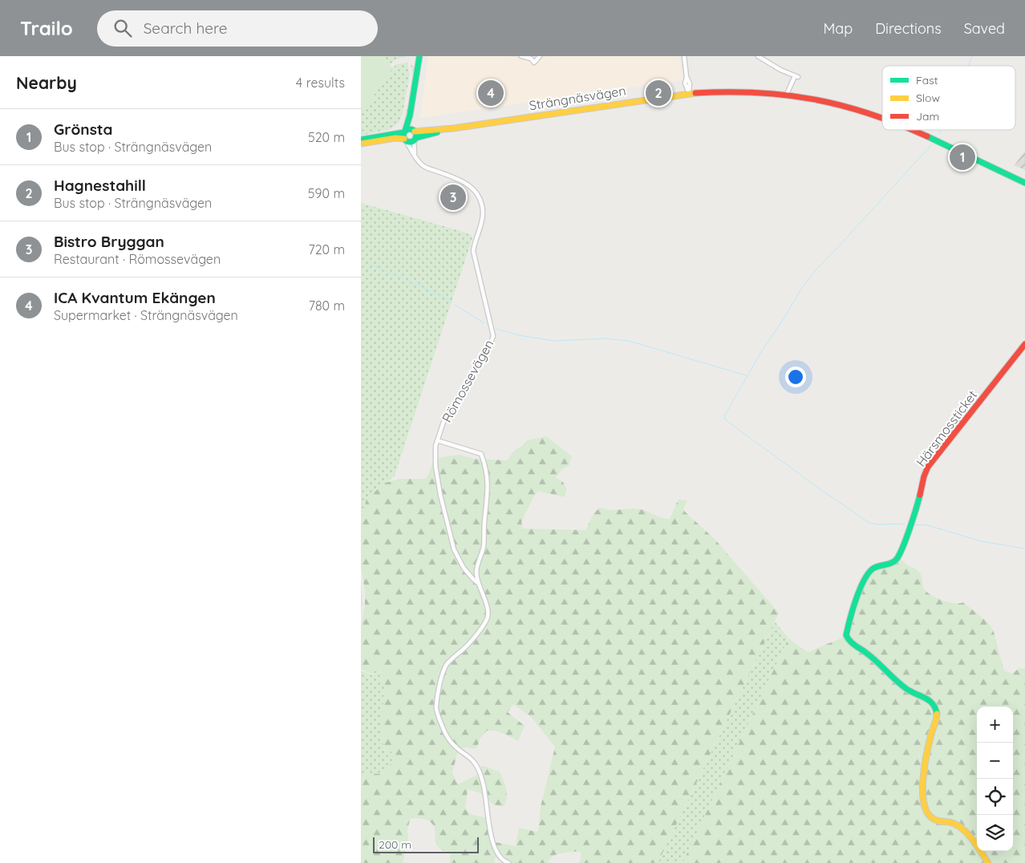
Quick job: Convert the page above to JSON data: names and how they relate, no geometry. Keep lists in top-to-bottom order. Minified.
{"streets":{"street":["Strängnäsvägen","Römossevägen","Härsmossticket"]},"legend":["Fast","Slow","Jam"],"scale_bar":"200 m","page":{"header":"Trailo","search":"Search here","nav":["Map","Directions","Saved"],"heading":["Nearby","4 results"],"pins":["2","4","1","3"],"list":[{"mark":"1","name":"Grönsta","note":"Bus stop · Strängnäsvägen","value":"520 m"},{"mark":"2","name":"Hagnestahill","note":"Bus stop · Strängnäsvägen","value":"590 m"},{"mark":"3","name":"Bistro Bryggan","note":"Restaurant · Römossevägen","value":"720 m"},{"mark":"4","name":"ICA Kvantum Ekängen","note":"Supermarket · Strängnäsvägen","value":"780 m"}],"map_buttons":["+","−"],"scale":"200 m"}}
